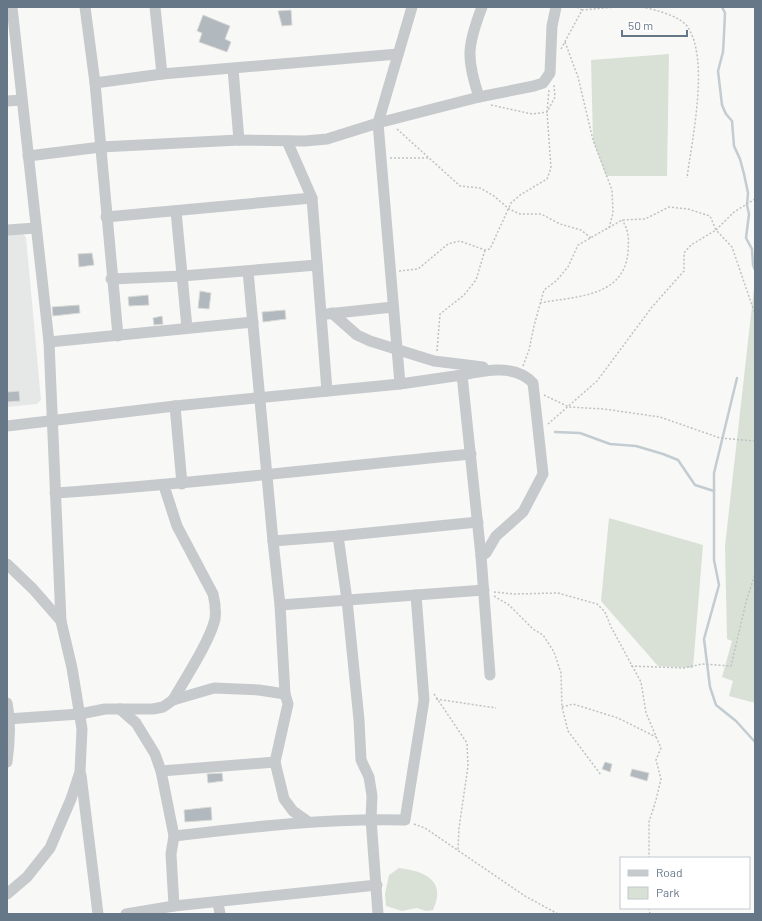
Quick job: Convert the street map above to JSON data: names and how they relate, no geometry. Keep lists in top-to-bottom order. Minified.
{"legend":["Road","Park"],"scale_bar":"50 m"}
